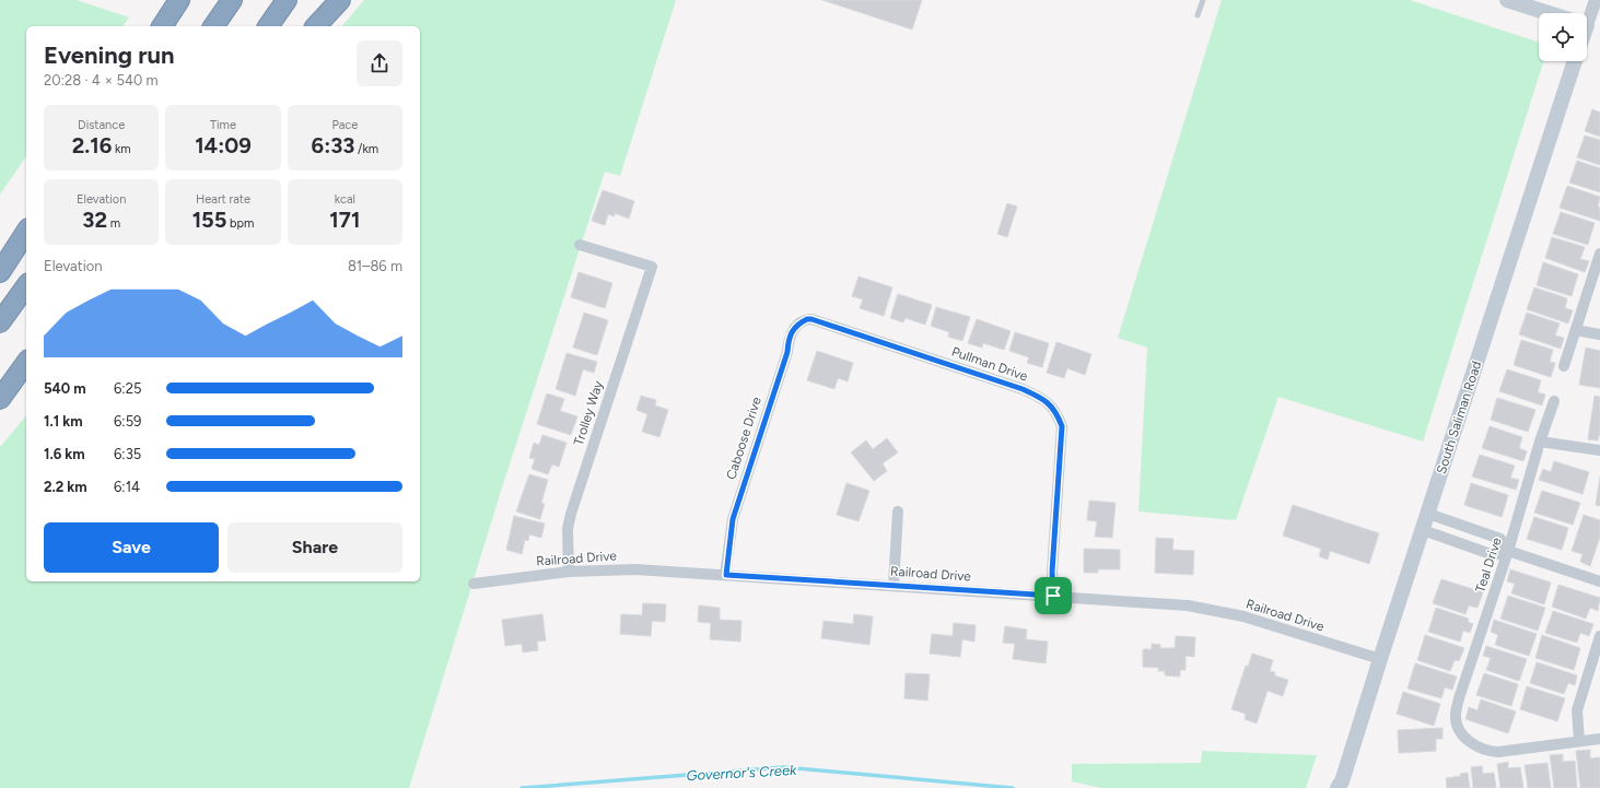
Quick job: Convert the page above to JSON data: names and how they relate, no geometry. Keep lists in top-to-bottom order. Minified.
{"streets":{"main road":["South Saliman Road"],"street":["Pullman Drive","Trolley Way","Caboose Drive","Railroad Drive","Teal Drive"]},"crossings":[["Pullman Drive","Caboose Drive"],["Pullman Drive","Railroad Drive"],["Trolley Way","Railroad Drive"],["South Saliman Road","Railroad Drive"],["Caboose Drive","Railroad Drive"]],"water":["Governor's Creek"],"page":{"heading":["Evening run","20:28 · 4 × 540 m"],"stats":[["Distance","2.16 km"],["Time","14:09"],["Pace","6:33 /km"],["Elevation","32 m"],["Heart rate","155 bpm"],["kcal","171"]],"chart":["Elevation","81–86 m"],"list":[{"name":"540 m","note":"6:25"},{"name":"1.1 km","note":"6:59"},{"name":"1.6 km","note":"6:35"},{"name":"2.2 km","note":"6:14"}],"buttons":["Save","Share"]}}
